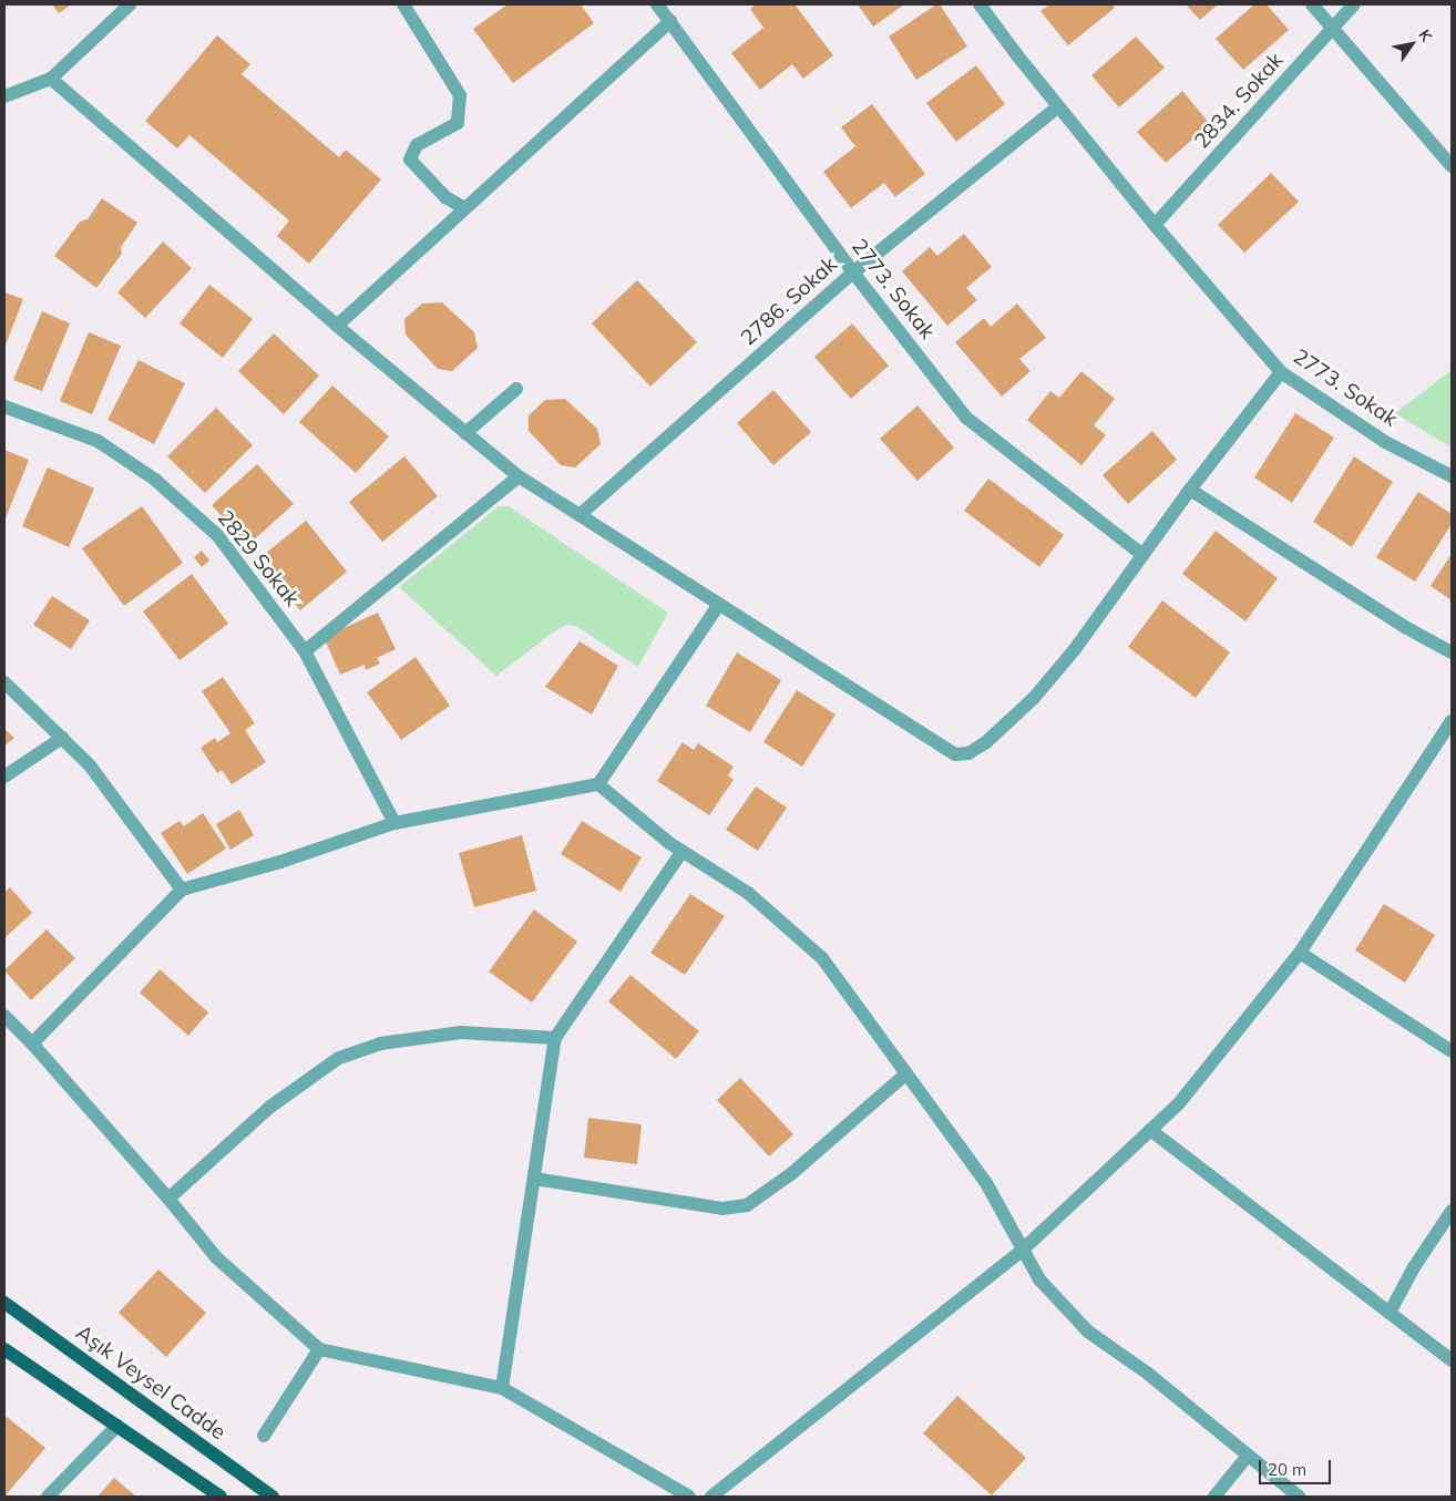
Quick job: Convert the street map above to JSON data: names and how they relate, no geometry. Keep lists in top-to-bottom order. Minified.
{"streets":{"main road":["Aşık Veysel Cadde"],"street":["2834. Sokak","2773. Sokak","2786. Sokak","2829 Sokak"]},"crossings":[["2834. Sokak","2773. Sokak"],["2773. Sokak","2786. Sokak"]],"scale_bar":"20 m","north":"top right"}
